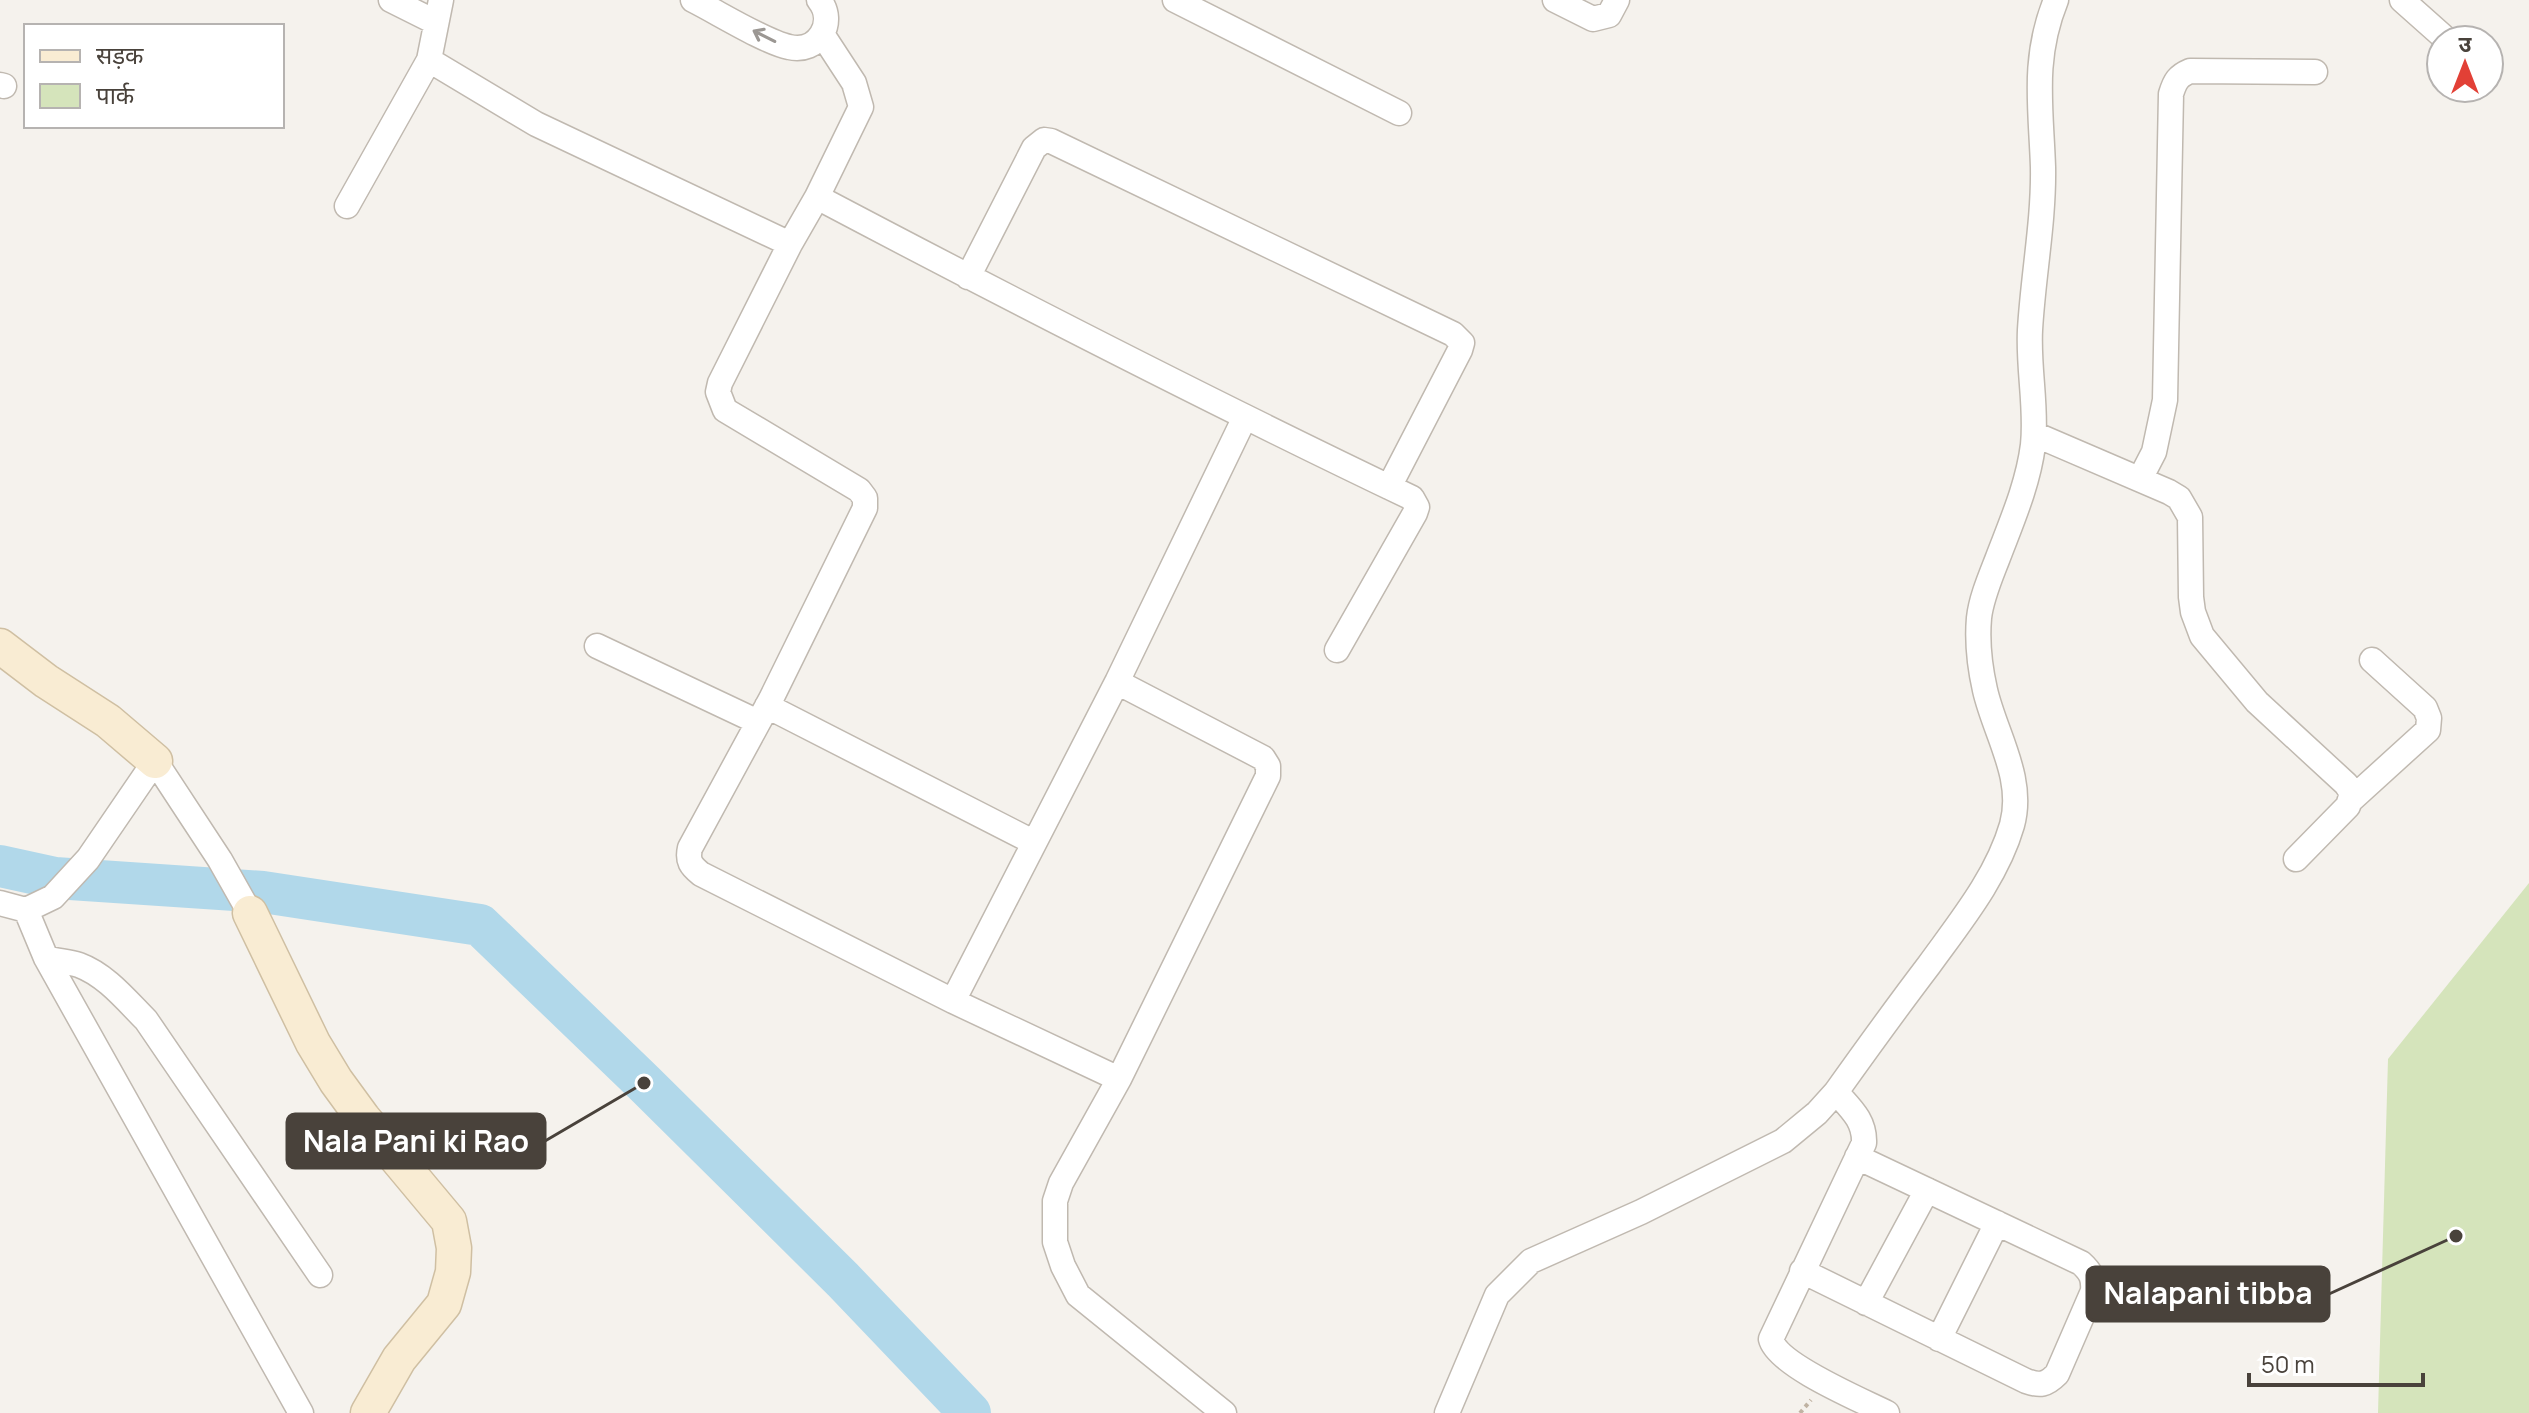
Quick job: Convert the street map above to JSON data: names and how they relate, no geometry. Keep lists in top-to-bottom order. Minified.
{"places":["Nala Pani ki Rao","Nalapani tibba"],"legend":["सड़क","पार्क"],"scale_bar":"50 m","north":"top"}
